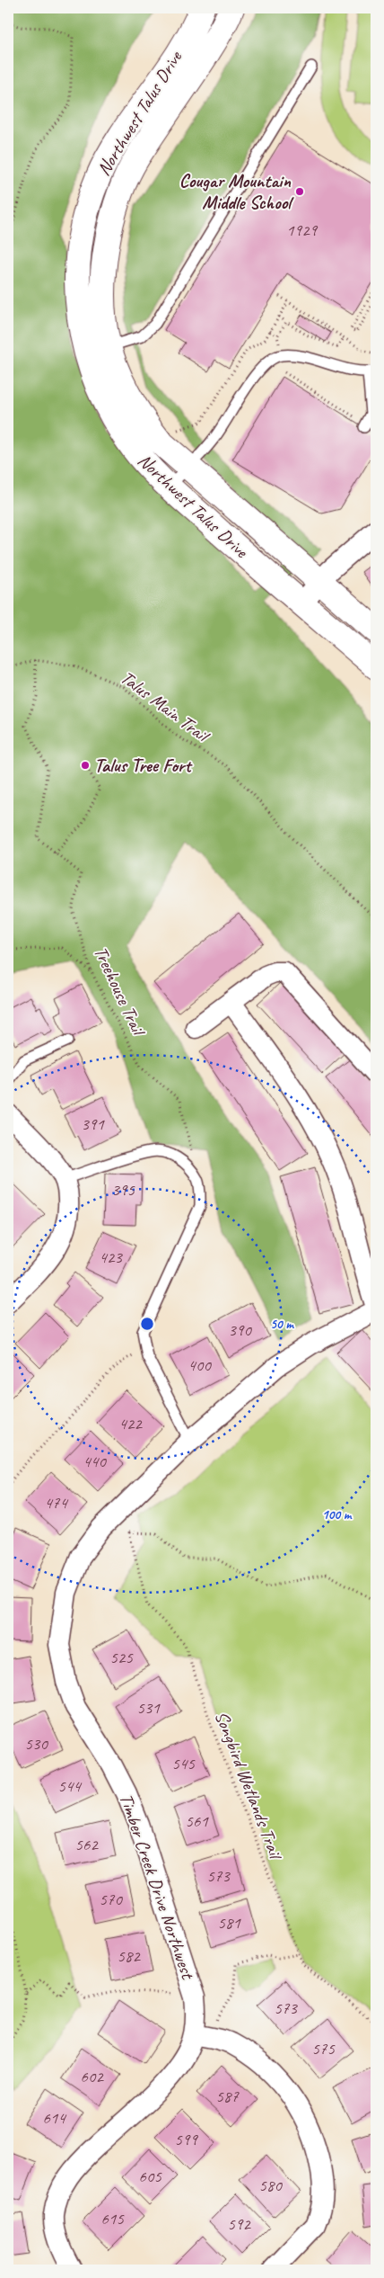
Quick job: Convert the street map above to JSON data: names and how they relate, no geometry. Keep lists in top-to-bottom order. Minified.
{"streets":{"street":["Northwest Talus Drive","Timber Creek Drive Northwest"],"path":["Talus Main Trail","Treehouse Trail","Songbird Wetlands Trail"]},"crossings":[["Talus Main Trail","Treehouse Trail"]],"places":["Cougar Mountain Middle School","Talus Tree Fort"],"house_numbers":["1929","391","395","423","390","400","422","440","474","525","531","530","545","544","561","562","573","570","581","582","573","575","602","587","614","599","605","580","615","592"],"rings":["50 m","100 m"]}
